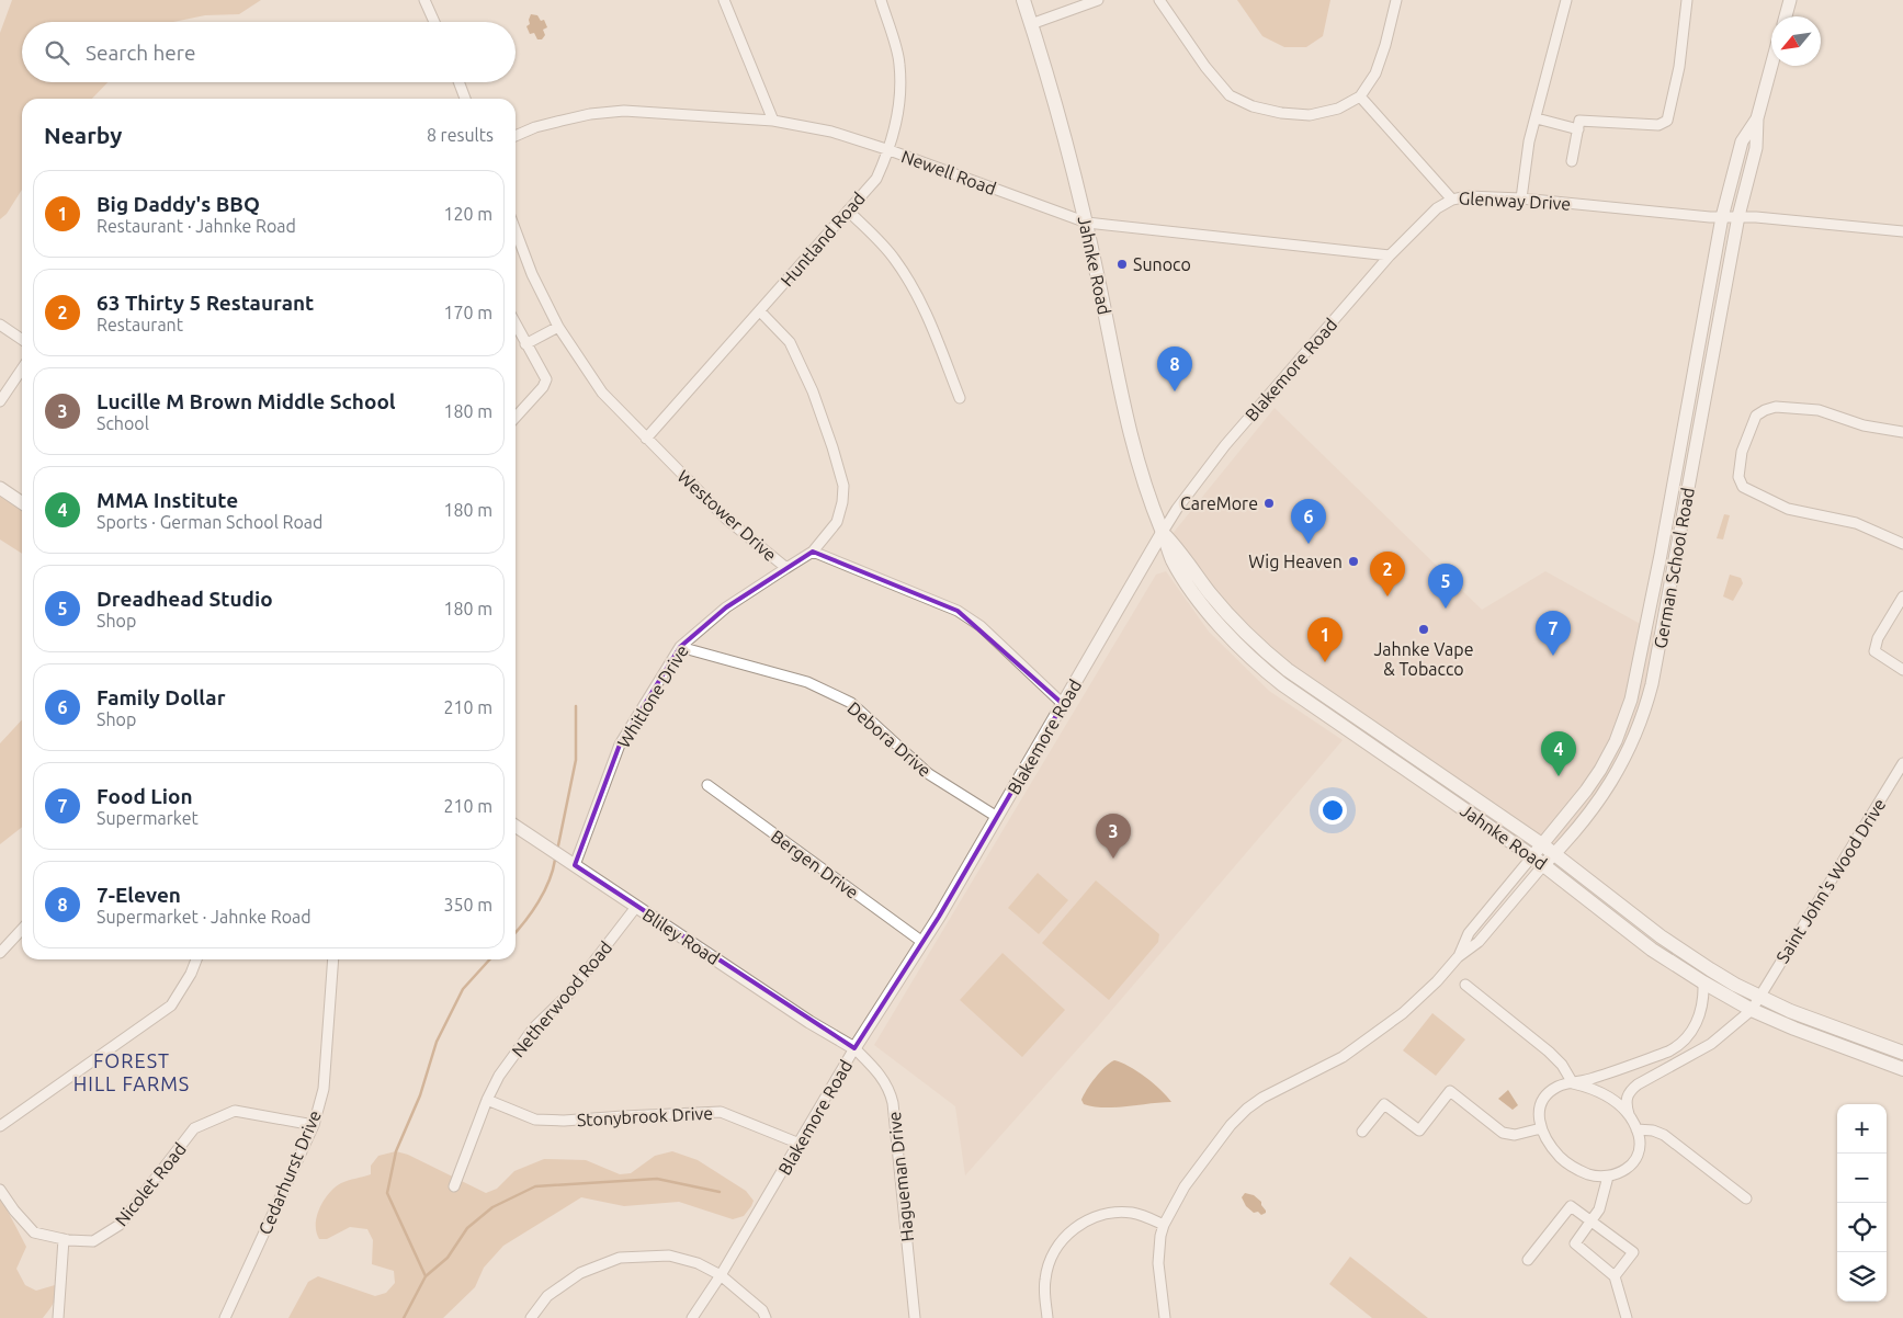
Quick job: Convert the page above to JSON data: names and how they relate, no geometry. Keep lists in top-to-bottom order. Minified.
{"streets":{"main road":["Jahnke Road"],"street":["Newell Road","Glenway Drive","Huntland Road","Blakemore Road","Westower Drive","German School Road","Whitlone Drive","Debora Drive","Bergen Drive","Saint John's Wood Drive","Bliley Road","Netherwood Road","Stonybrook Drive","Cedarhurst Drive","Hagueman Drive","Nicolet Road"]},"crossings":[["Newell Road","Huntland Road"],["Newell Road","Jahnke Road"],["Newell Road","Blakemore Road"],["Glenway Drive","Blakemore Road"],["Glenway Drive","German School Road"],["Huntland Road","Westower Drive"],["Jahnke Road","Blakemore Road"],["Jahnke Road","German School Road"],["Jahnke Road","Saint John's Wood Drive"],["Blakemore Road","Debora Drive"],["Blakemore Road","Bergen Drive"],["Blakemore Road","Bliley Road"],["Blakemore Road","Stonybrook Drive"],["Blakemore Road","Hagueman Drive"],["Westower Drive","Whitlone Drive"],["Whitlone Drive","Debora Drive"],["Whitlone Drive","Bliley Road"],["Bliley Road","Netherwood Road"],["Bliley Road","Hagueman Drive"],["Netherwood Road","Stonybrook Drive"],["Cedarhurst Drive","Nicolet Road"]],"districts":["FOREST HILL FARMS"],"places":["Sunoco","CareMore","Wig Heaven","Jahnke Vape & Tobacco"],"north":"bottom left","page":{"search":"Search here","heading":["Nearby","8 results"],"list":[{"mark":"1","name":"Big Daddy's BBQ","note":"Restaurant · Jahnke Road","value":"120 m"},{"mark":"2","name":"63 Thirty 5 Restaurant","note":"Restaurant","value":"170 m"},{"mark":"3","name":"Lucille M Brown Middle School","note":"School","value":"180 m"},{"mark":"4","name":"MMA Institute","note":"Sports · German School Road","value":"180 m"},{"mark":"5","name":"Dreadhead Studio","note":"Shop","value":"180 m"},{"mark":"6","name":"Family Dollar","note":"Shop","value":"210 m"},{"mark":"7","name":"Food Lion","note":"Supermarket","value":"210 m"},{"mark":"8","name":"7-Eleven","note":"Supermarket · Jahnke Road","value":"350 m"}],"pins":["8","6","2","5","7","1","4","3"],"map_buttons":["+","−"]}}
